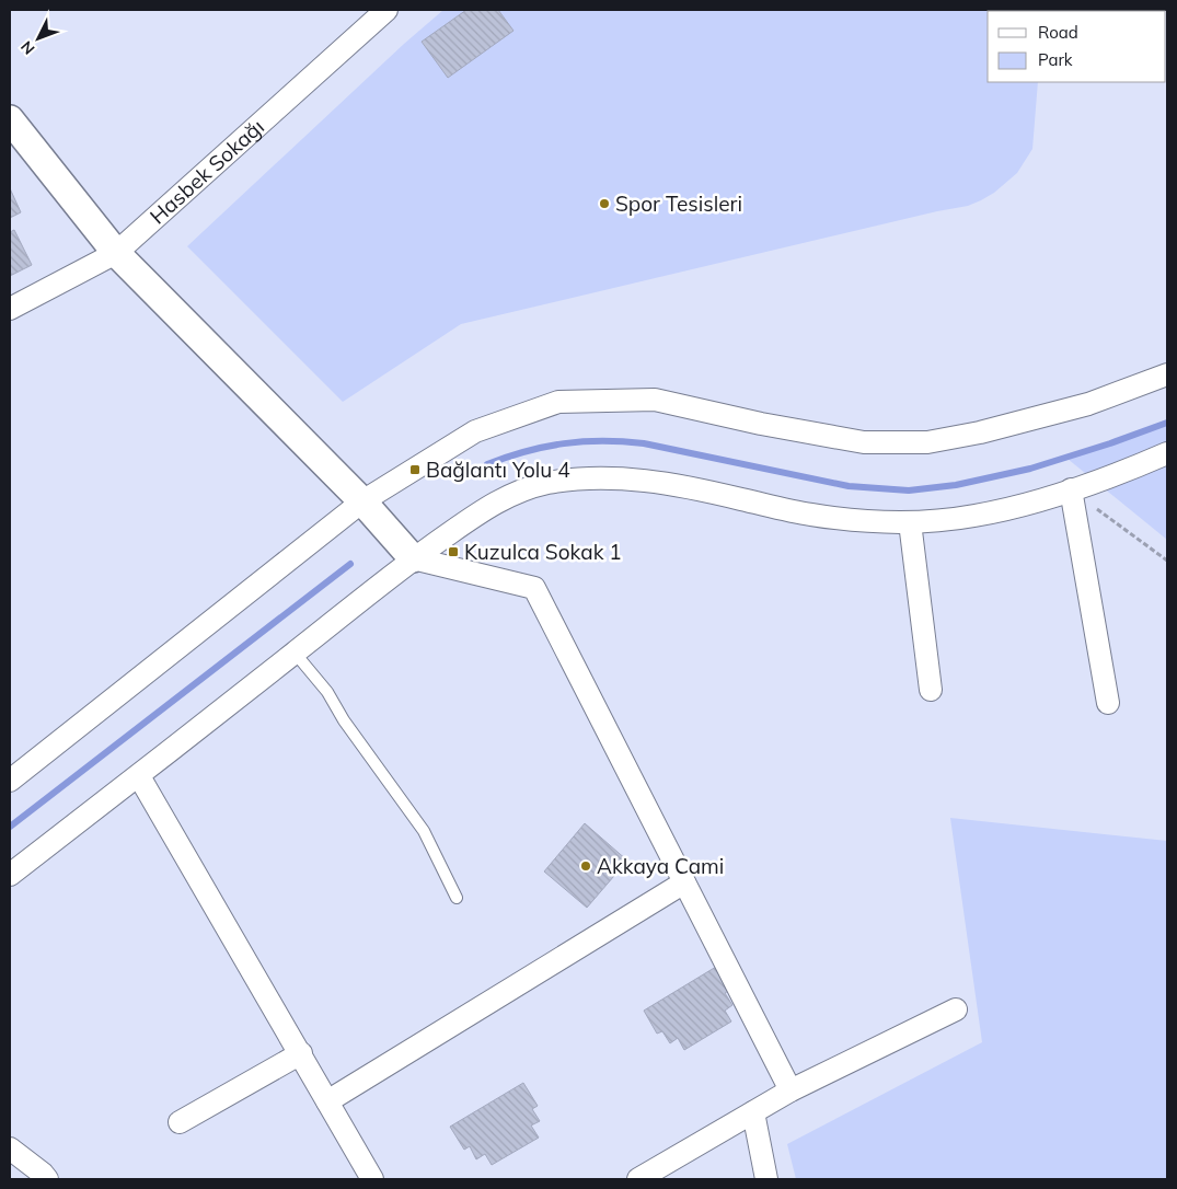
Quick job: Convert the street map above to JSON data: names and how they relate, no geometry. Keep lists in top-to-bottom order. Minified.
{"streets":{"street":["Hasbek Sokağı"]},"places":{"other":["Spor Tesisleri","Akkaya Cami"],"transit":["Bağlantı Yolu 4","Kuzulca Sokak 1"]},"legend":["Road","Park"],"north":"bottom left"}
